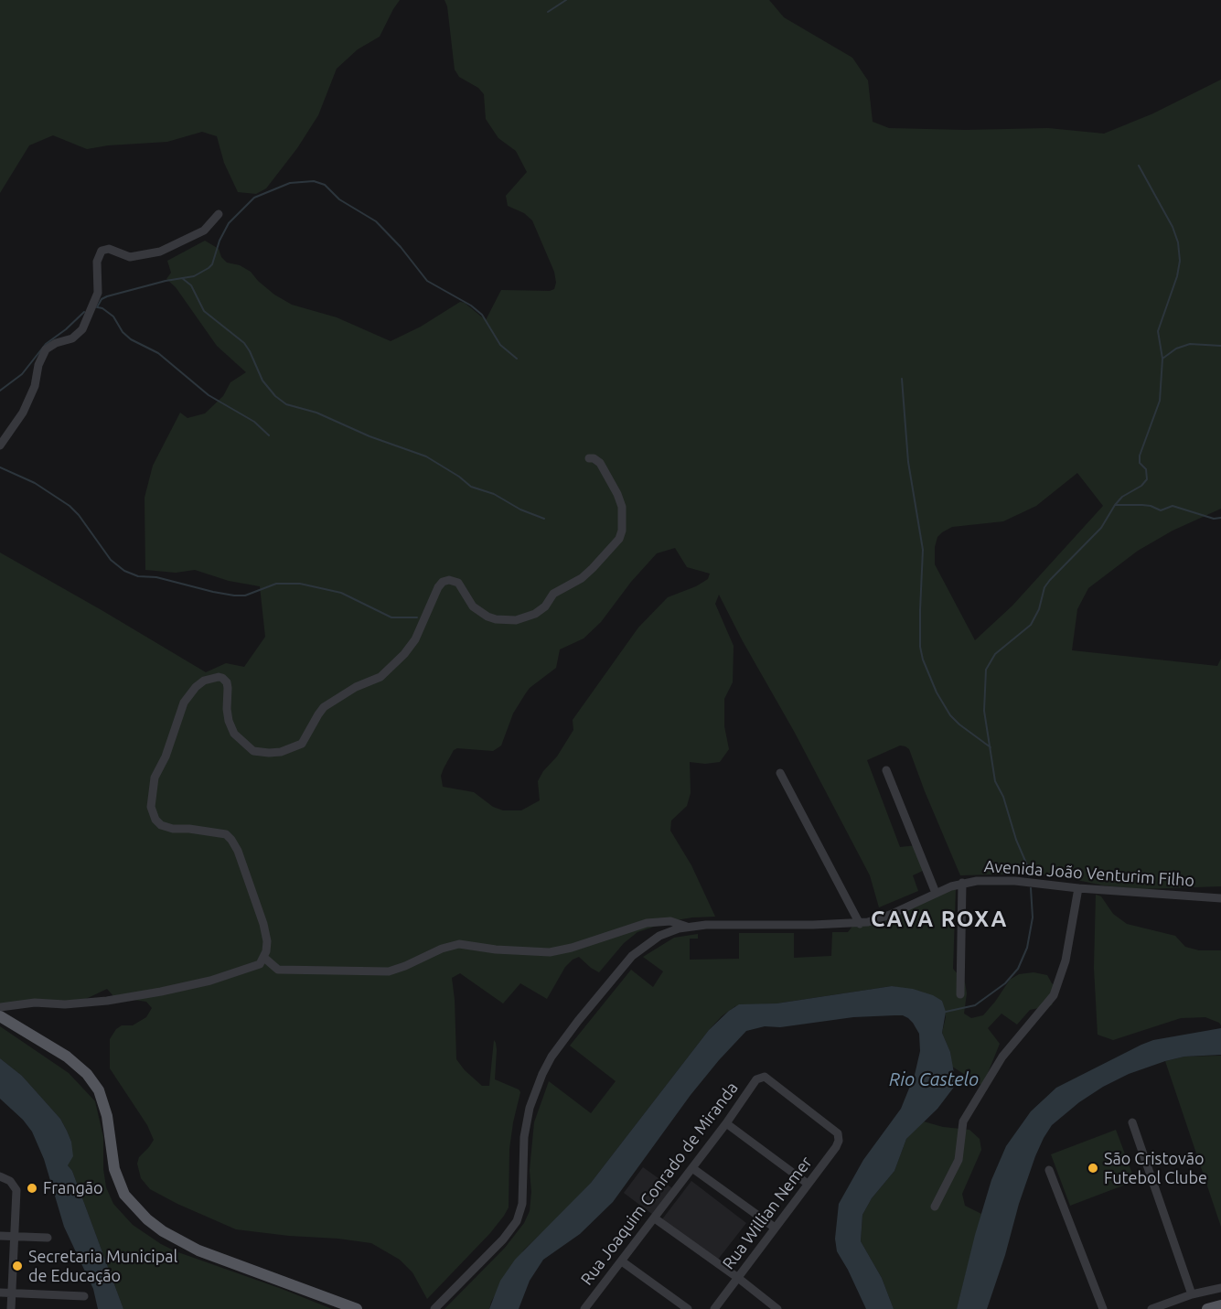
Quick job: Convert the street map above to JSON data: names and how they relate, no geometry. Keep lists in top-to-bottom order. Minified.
{"streets":{"street":["Avenida João Venturim Filho","Rua Joaquim Conrado de Miranda","Rua Willian Nemer"]},"crossings":[["Rua Joaquim Conrado de Miranda","Rua Willian Nemer"]],"districts":["CAVA ROXA"],"water":["Rio Castelo"],"places":["São Cristovão Futebol Clube","Frangão","Secretaria Municipal de Educação"]}
